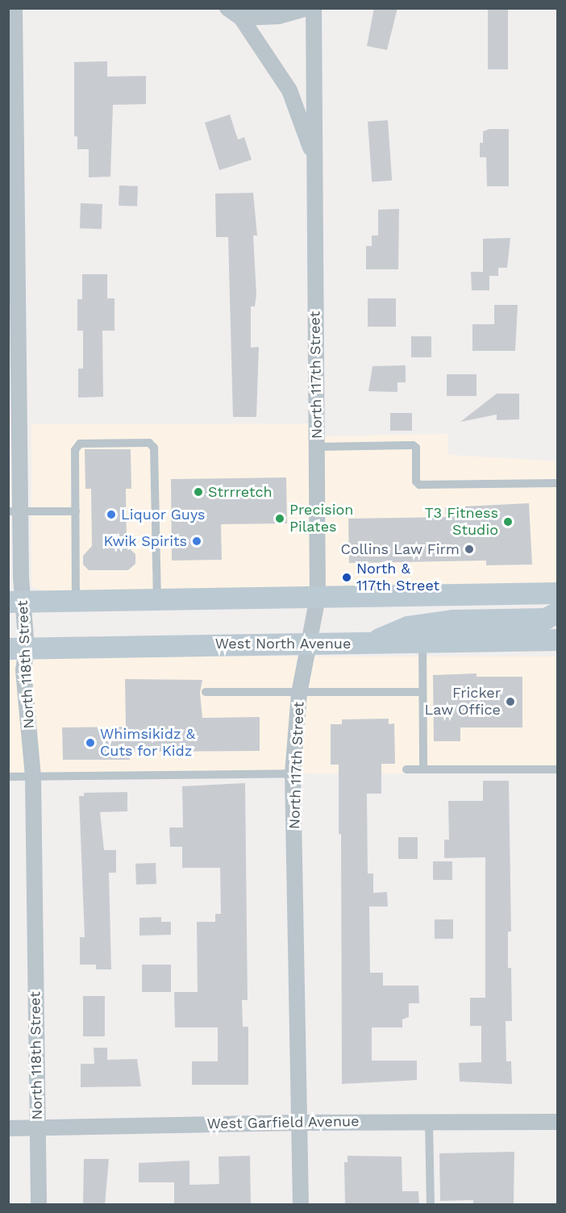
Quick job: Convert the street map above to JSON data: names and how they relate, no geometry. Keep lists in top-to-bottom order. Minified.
{"streets":{"main road":["West North Avenue"],"street":["North 117th Street","North 118th Street","West Garfield Avenue"]},"crossings":[["North 117th Street","West North Avenue"],["North 117th Street","West Garfield Avenue"],["West North Avenue","North 118th Street"],["North 118th Street","West Garfield Avenue"]],"places":["Strrretch","Liquor Guys","Precision Pilates","T3 Fitness Studio","Kwik Spirits","Collins Law Firm","North & 117th Street","Fricker Law Office","Whimsikidz & Cuts for Kidz"]}
